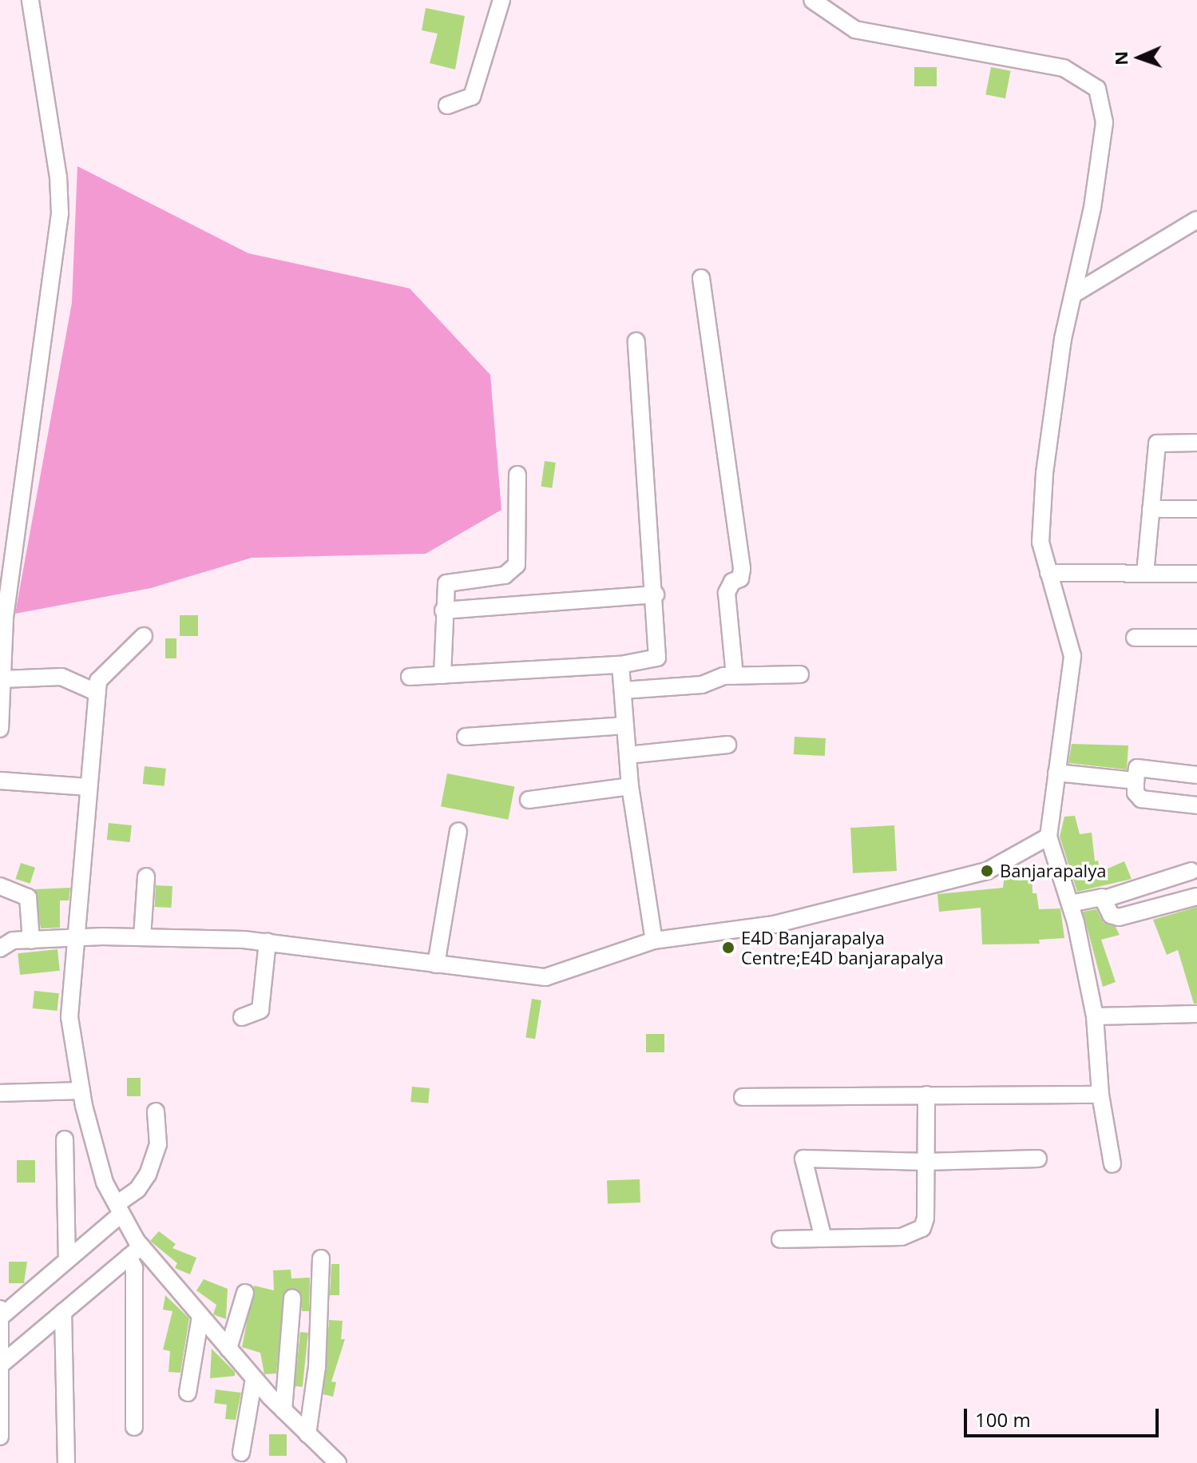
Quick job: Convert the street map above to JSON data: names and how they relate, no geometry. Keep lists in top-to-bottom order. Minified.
{"places":["Banjarapalya","E4D Banjarapalya Centre;E4D banjarapalya"],"scale_bar":"100 m","north":"left"}
